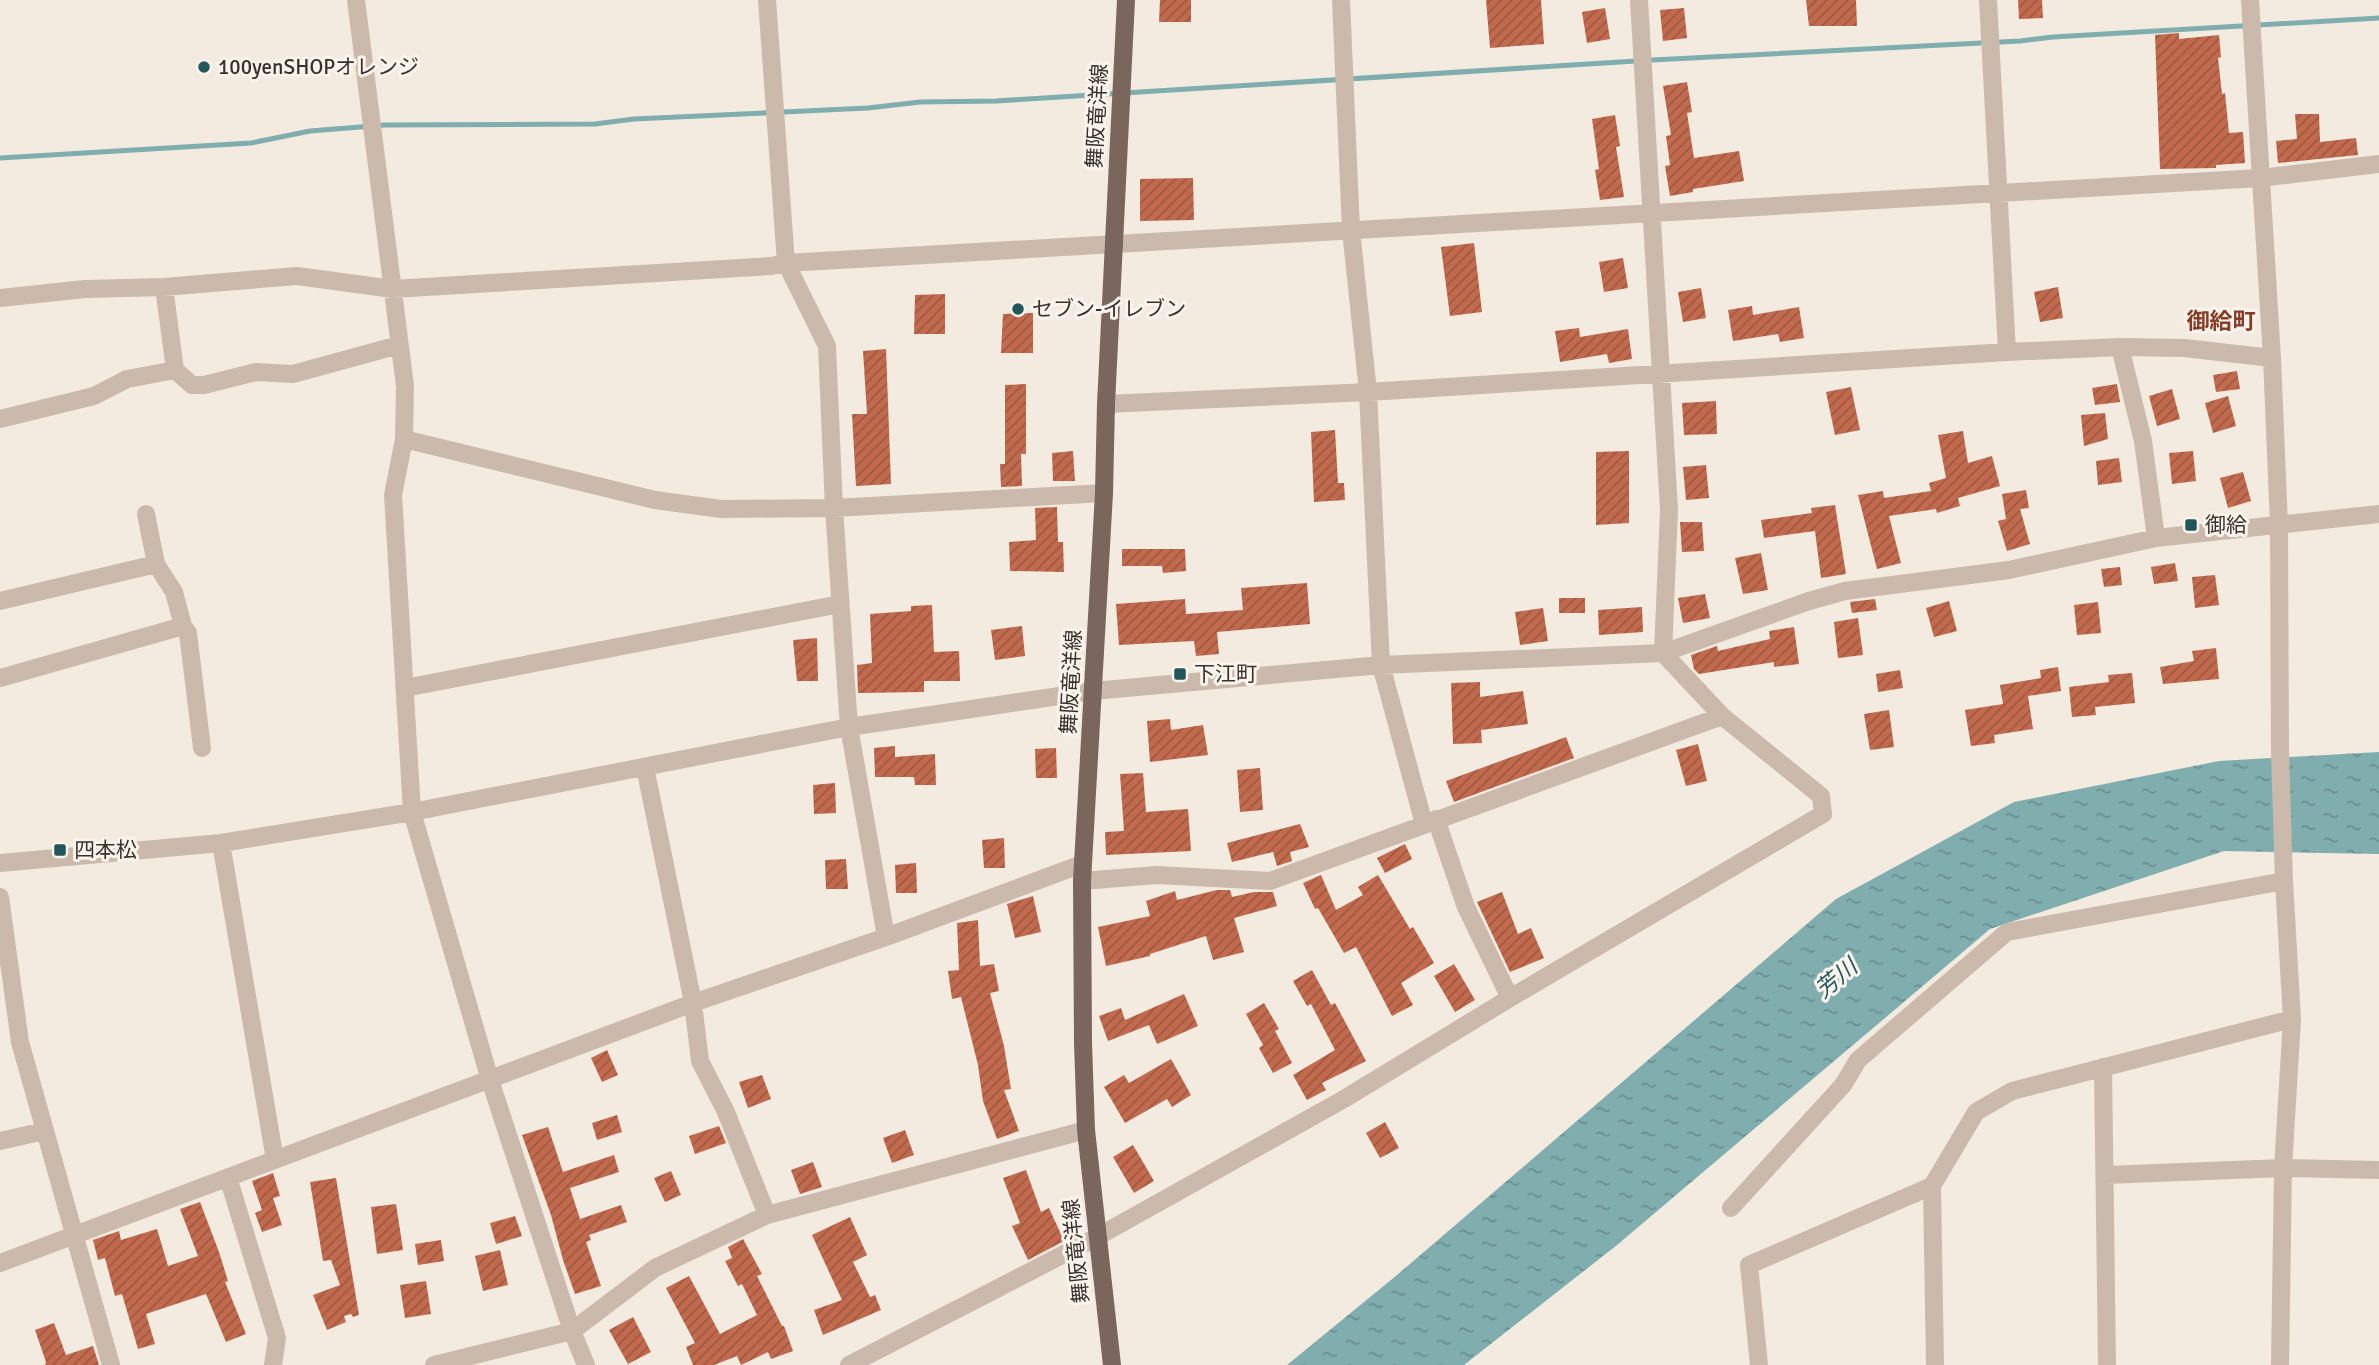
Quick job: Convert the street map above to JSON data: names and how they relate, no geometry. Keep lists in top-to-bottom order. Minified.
{"streets":{"main road":["舞阪竜洋線"]},"districts":["御給町"],"water":["芳川"],"places":{"other":["100yenSHOPオレンジ","セブン-イレブン"],"transit":["御給","下江町","四本松"]}}
